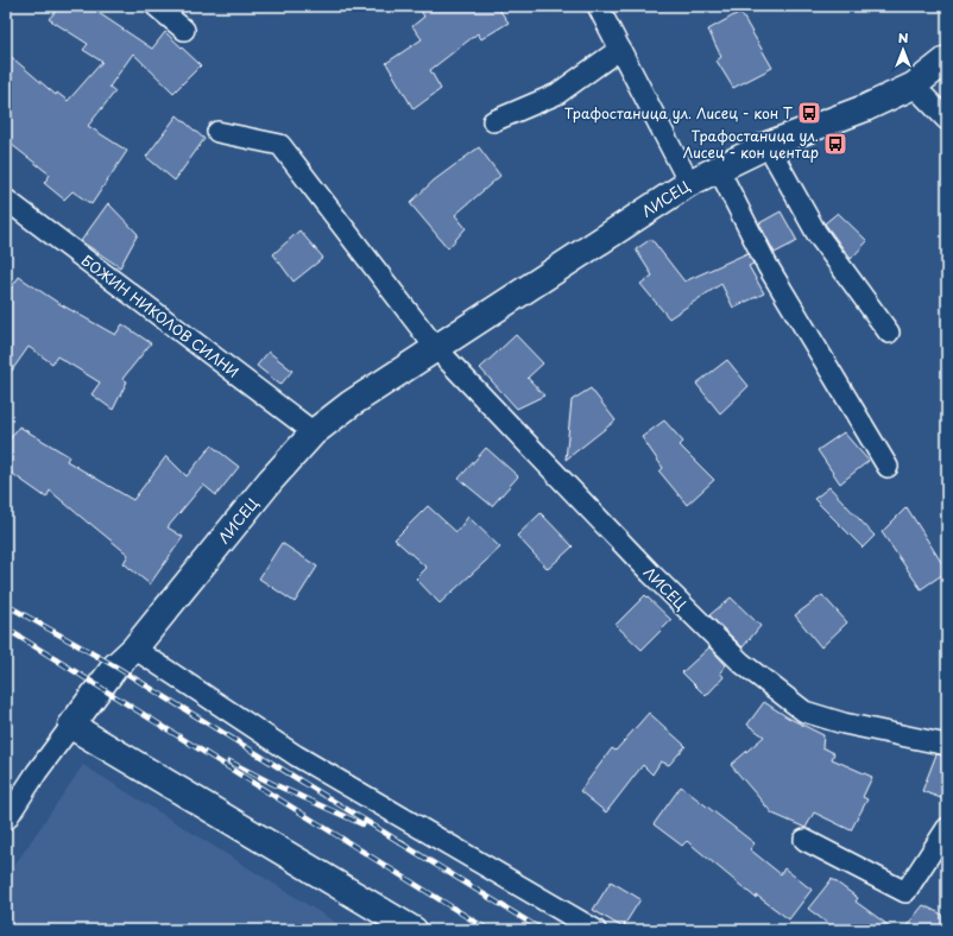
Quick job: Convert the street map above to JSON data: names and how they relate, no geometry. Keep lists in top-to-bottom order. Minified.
{"streets":{"street":["ЛИСЕЦ","БОЖИН НИКОЛОВ СИЛНИ"]},"crossings":[["ЛИСЕЦ","БОЖИН НИКОЛОВ СИЛНИ"]],"places":{"bus stop":["Трафостаница ул. Лисец - кон Т","Трафостаница ул. Лисец - кон центар"]},"north":"top"}
